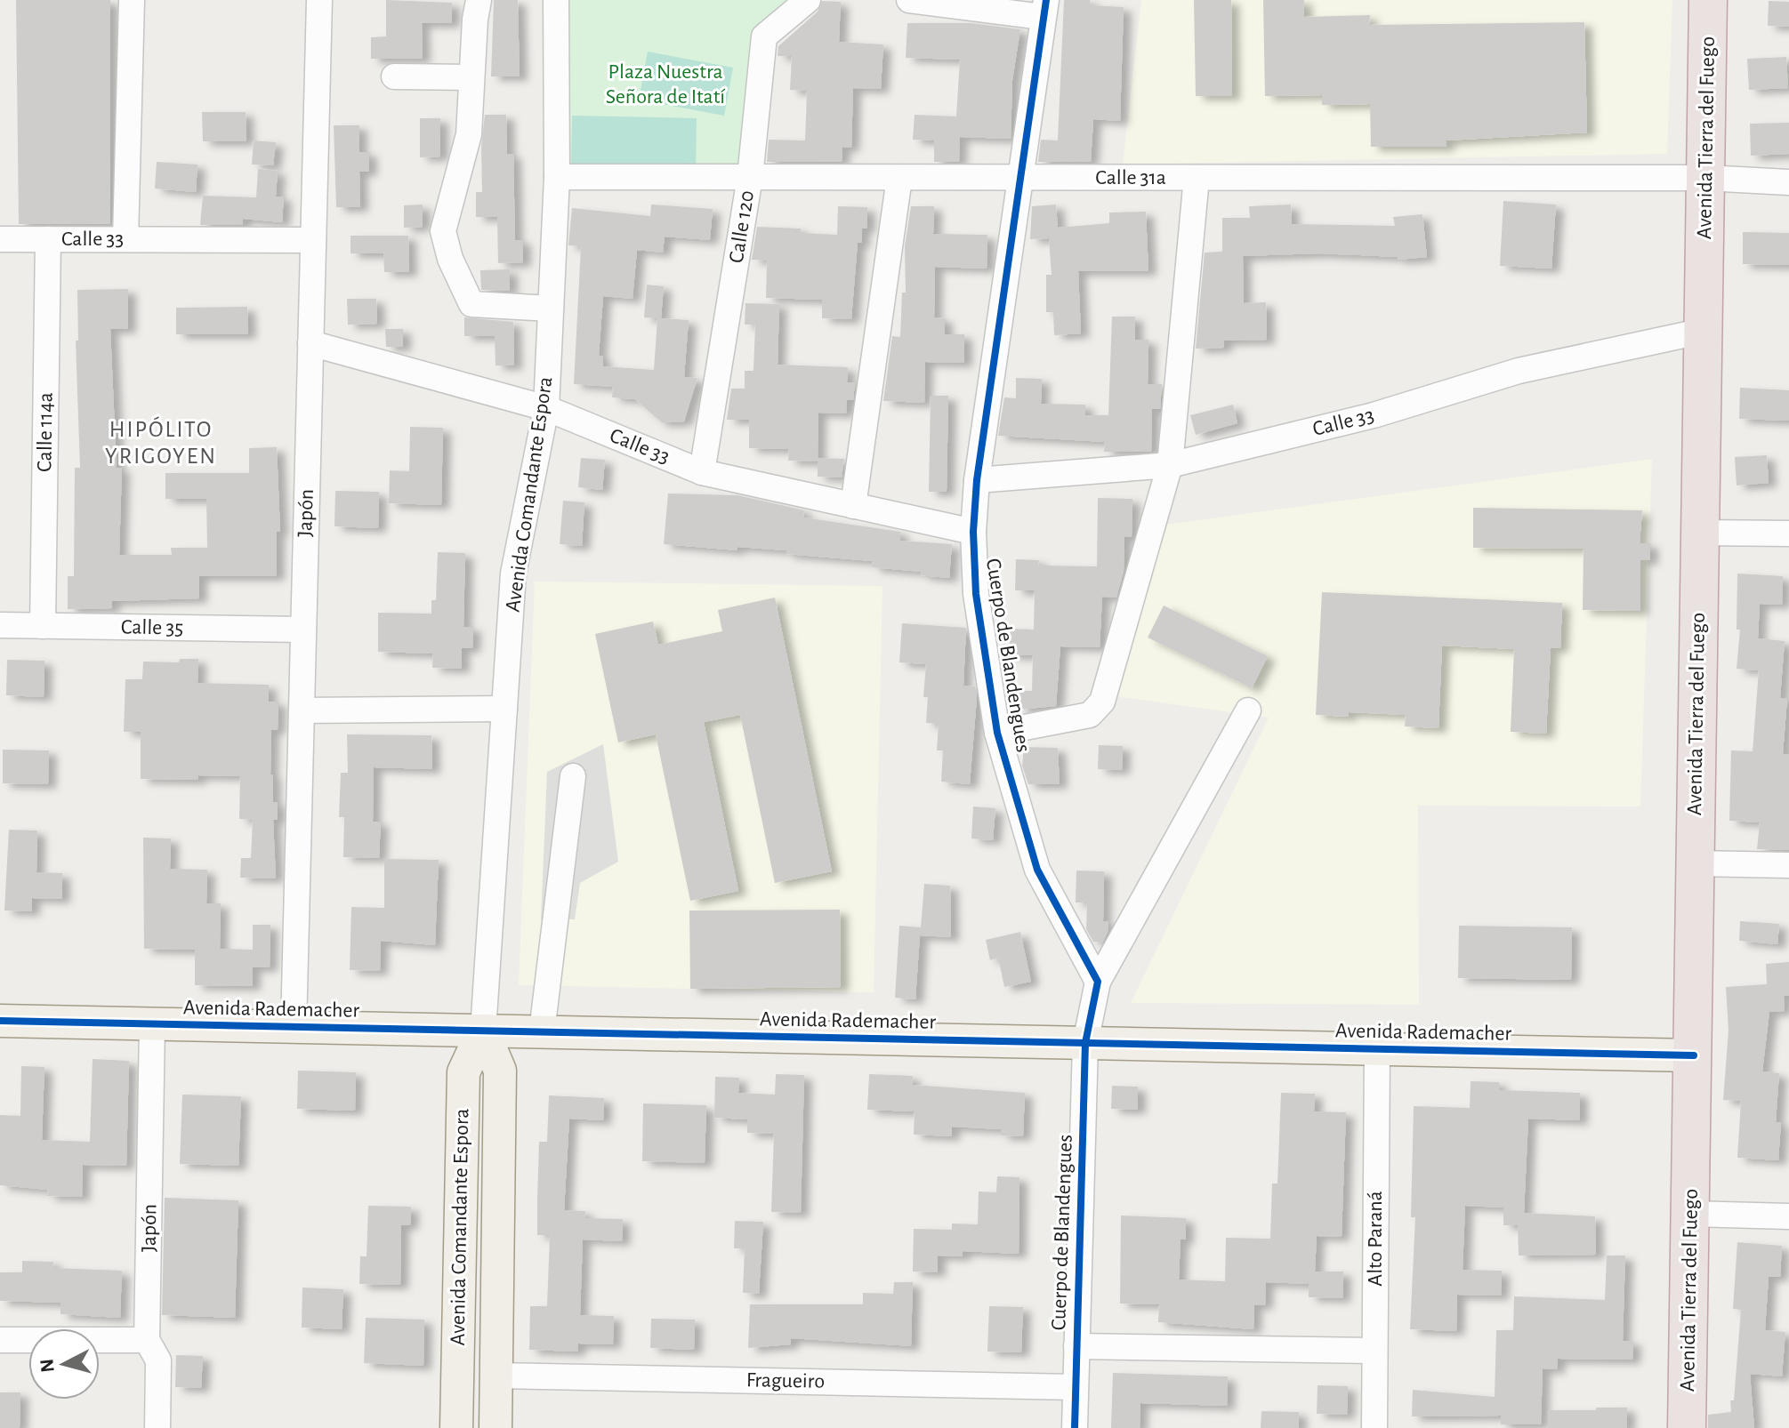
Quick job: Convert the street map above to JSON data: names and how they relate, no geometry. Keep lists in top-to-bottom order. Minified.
{"streets":{"highway":["Avenida Tierra del Fuego"],"main road":["Avenida Comandante Espora","Avenida Rademacher"],"street":["Calle 31a","Calle 120","Calle 33","Calle 114a","Japón","Calle 35","Cuerpo de Blandengues","Alto Paraná","Fragueiro"]},"crossings":[["Avenida Tierra del Fuego","Calle 31a"],["Avenida Tierra del Fuego","Calle 33"],["Avenida Tierra del Fuego","Avenida Rademacher"],["Calle 31a","Calle 120"],["Calle 31a","Avenida Comandante Espora"],["Calle 31a","Cuerpo de Blandengues"],["Calle 120","Calle 33"],["Calle 33","Calle 114a"],["Calle 33","Avenida Comandante Espora"],["Calle 33","Japón"],["Calle 33","Cuerpo de Blandengues"],["Calle 114a","Calle 35"],["Avenida Comandante Espora","Avenida Rademacher"],["Avenida Comandante Espora","Fragueiro"],["Japón","Calle 35"],["Japón","Avenida Rademacher"],["Cuerpo de Blandengues","Avenida Rademacher"],["Cuerpo de Blandengues","Fragueiro"],["Avenida Rademacher","Alto Paraná"]],"districts":["HIPÓLITO YRIGOYEN"],"parks":["Plaza Nuestra Señora de Itatí"],"north":"left"}
